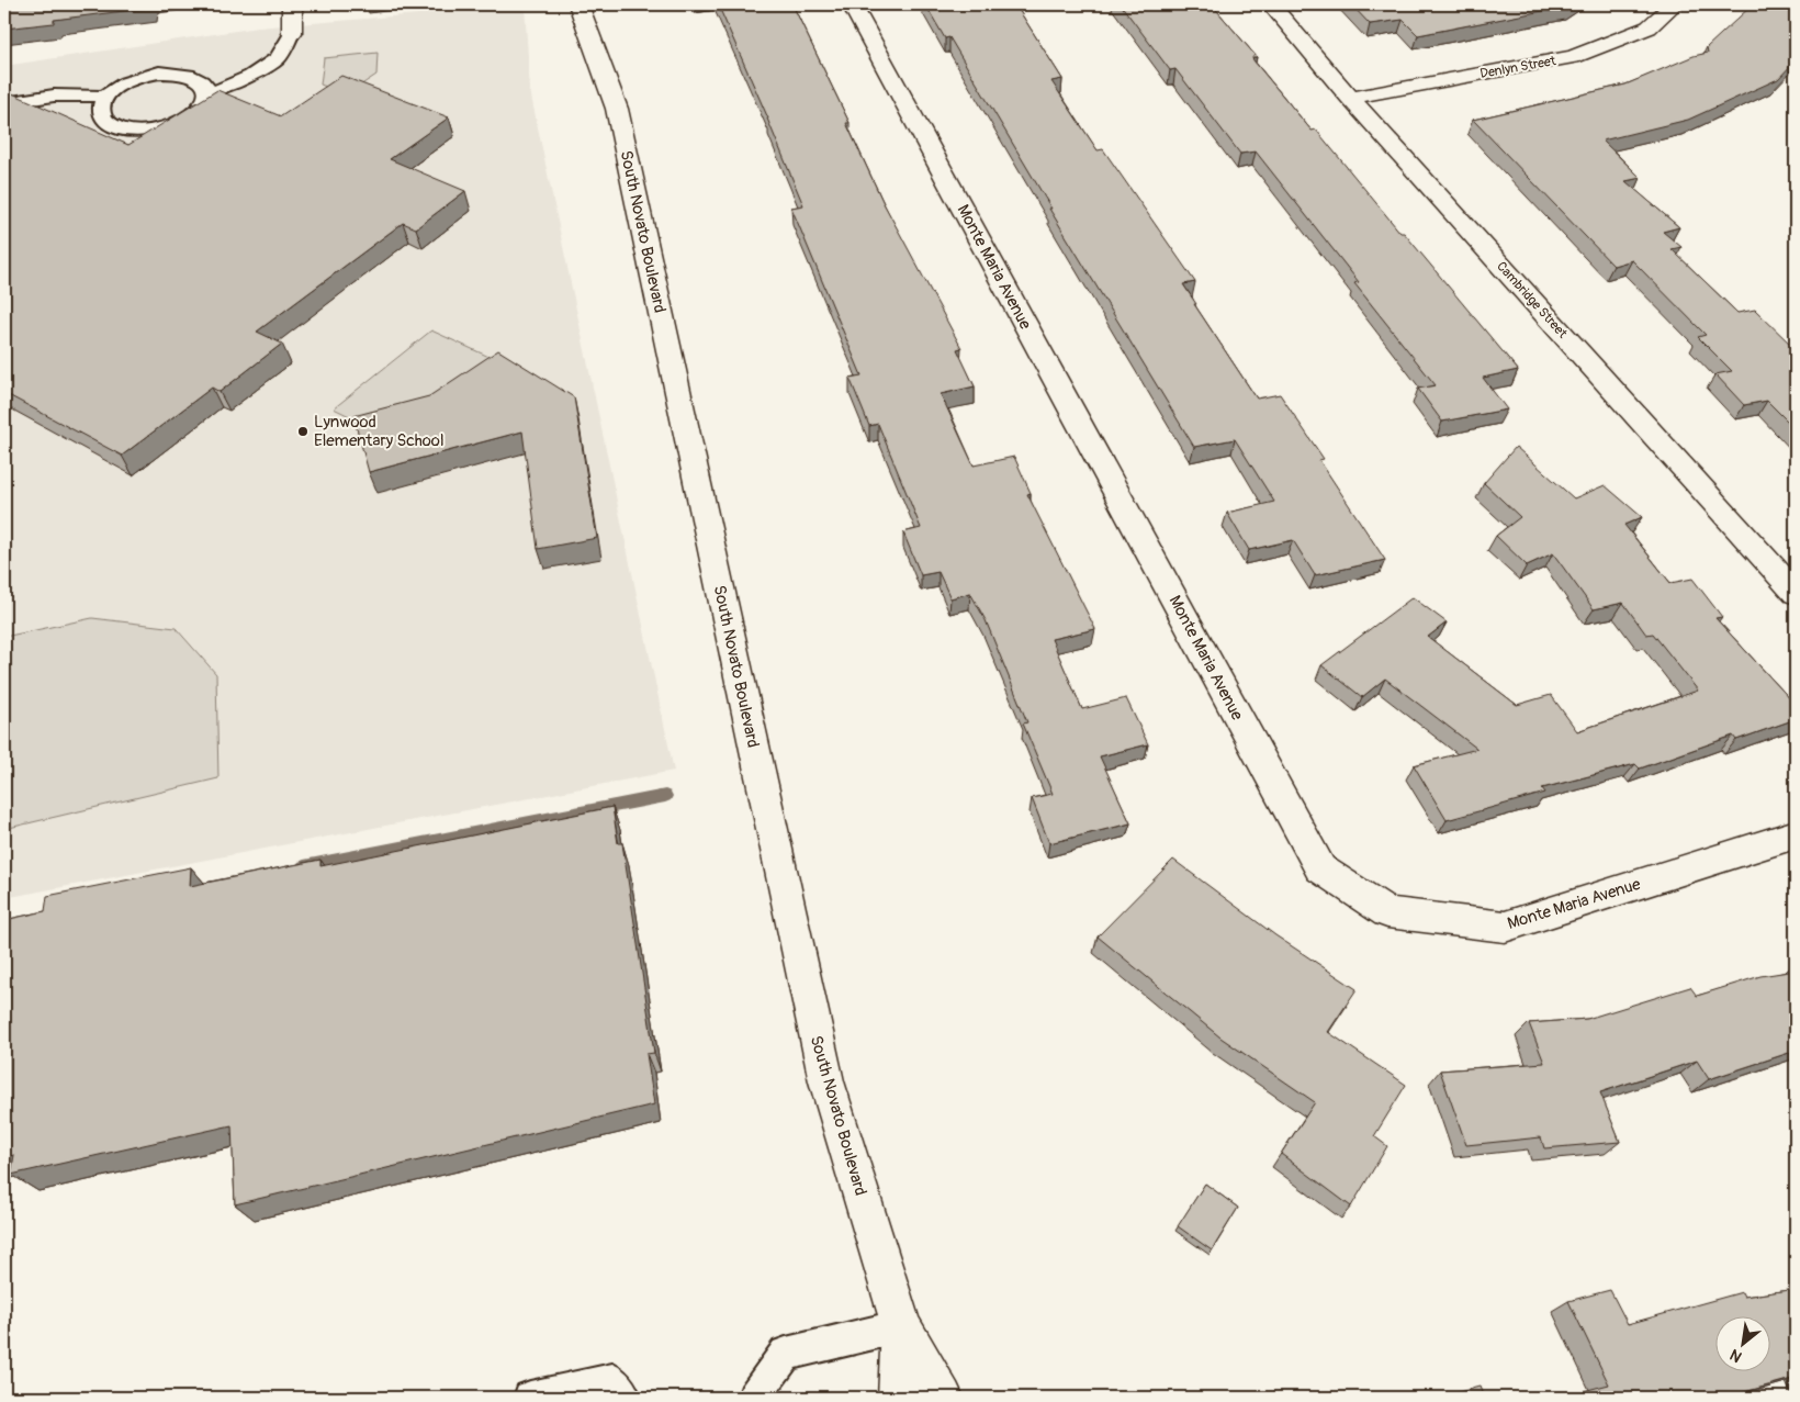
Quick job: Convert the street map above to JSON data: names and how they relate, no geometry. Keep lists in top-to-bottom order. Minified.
{"streets":{"street":["Denlyn Street","South Novato Boulevard","Monte Maria Avenue","Cambridge Street"]},"crossings":[["Denlyn Street","Cambridge Street"]],"places":["Lynwood Elementary School"],"north":"bottom left"}
